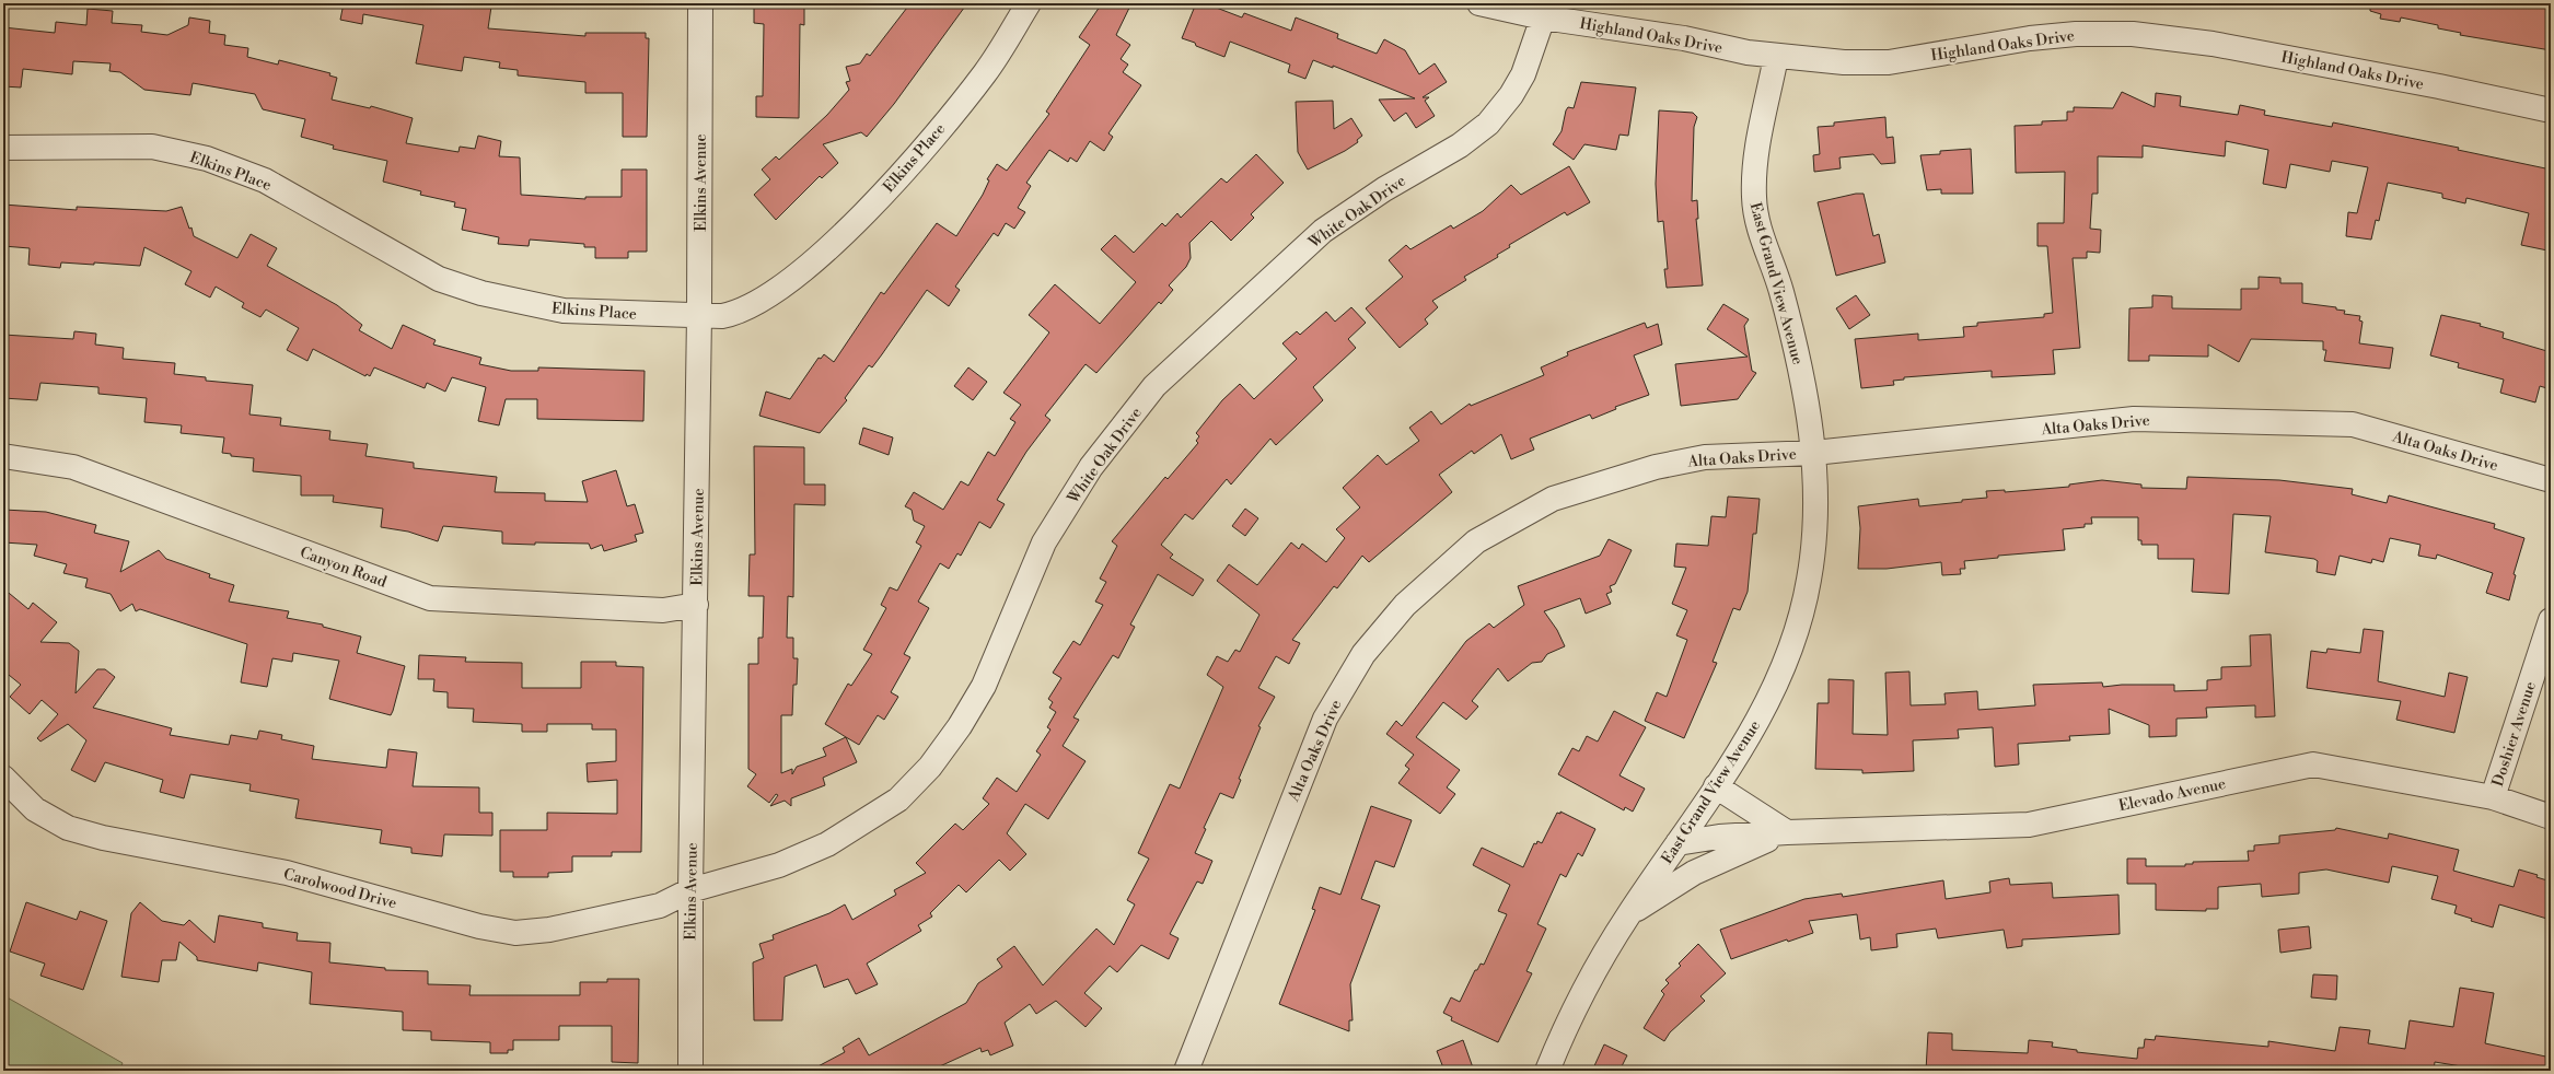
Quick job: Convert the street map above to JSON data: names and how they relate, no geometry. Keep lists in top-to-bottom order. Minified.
{"streets":{"street":["Highland Oaks Drive","Elkins Place","Elkins Avenue","White Oak Drive","East Grand View Avenue","Alta Oaks Drive","Canyon Road","Doshier Avenue","Elevado Avenue","Carolwood Drive"]},"crossings":[["Highland Oaks Drive","White Oak Drive"],["Highland Oaks Drive","East Grand View Avenue"],["Elkins Place","Elkins Avenue"],["Elkins Avenue","White Oak Drive"],["Elkins Avenue","Canyon Road"],["Elkins Avenue","Carolwood Drive"],["White Oak Drive","Carolwood Drive"],["East Grand View Avenue","Alta Oaks Drive"],["East Grand View Avenue","Elevado Avenue"],["Doshier Avenue","Elevado Avenue"]]}
